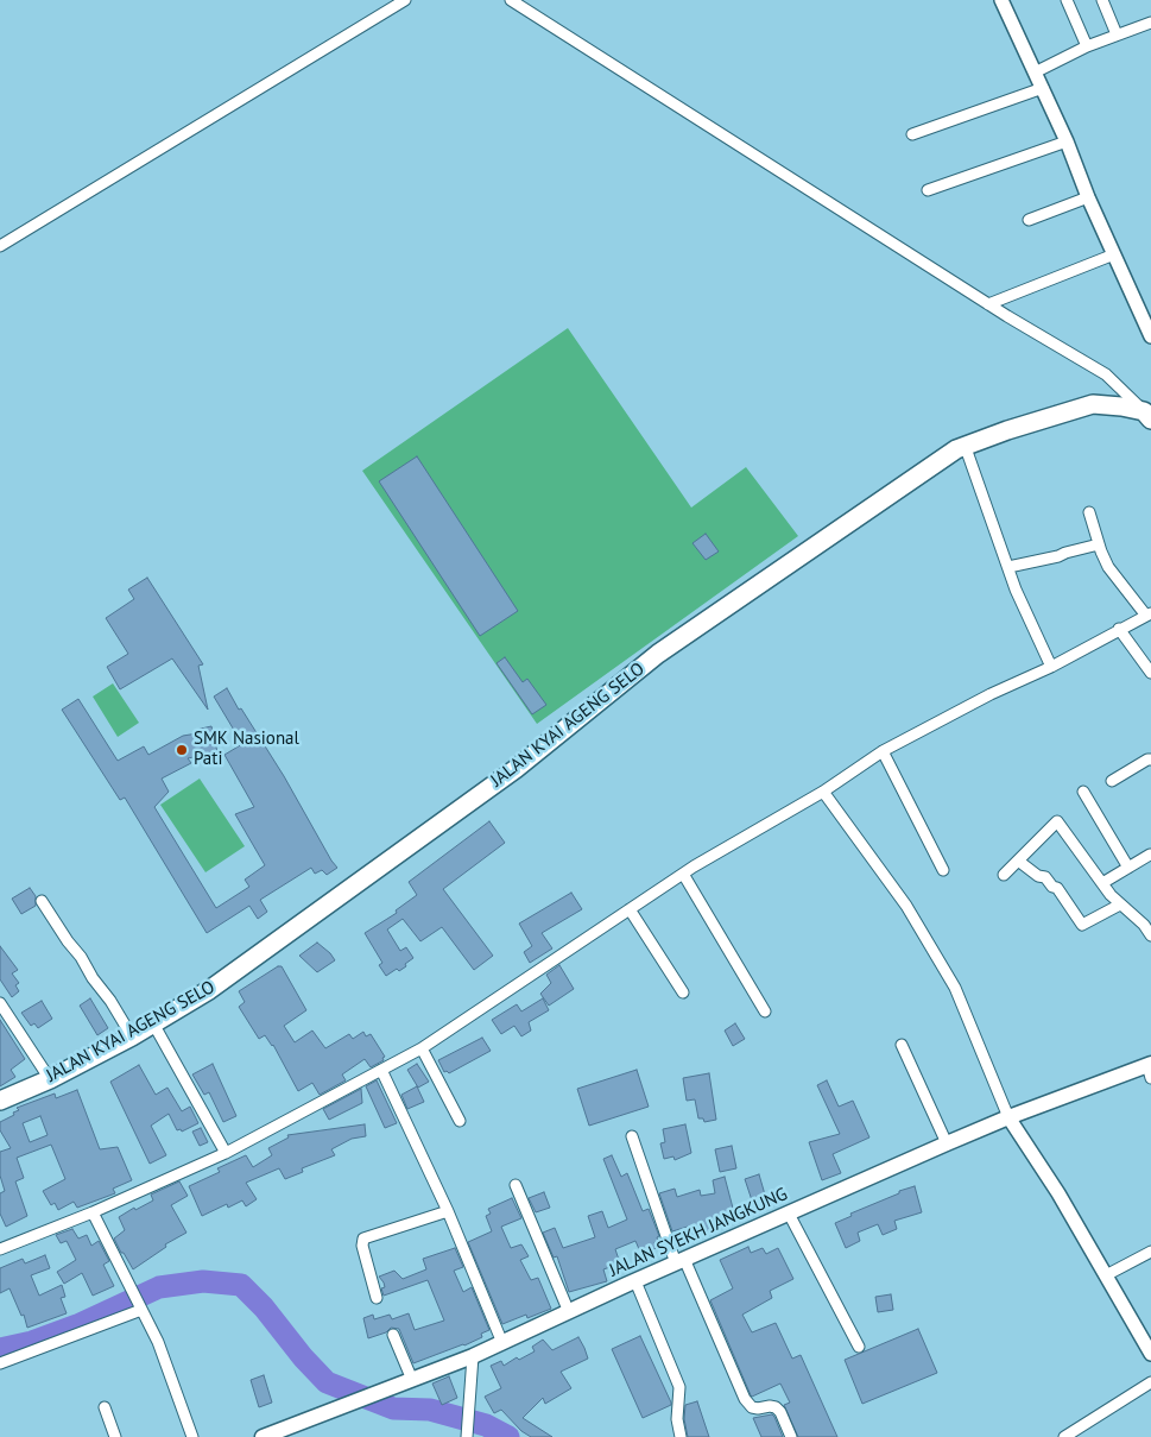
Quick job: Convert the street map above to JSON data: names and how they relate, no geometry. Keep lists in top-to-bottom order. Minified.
{"streets":{"main road":["JALAN KYAI AGENG SELO","JALAN SYEKH JANGKUNG"]},"places":["SMK Nasional Pati"]}
